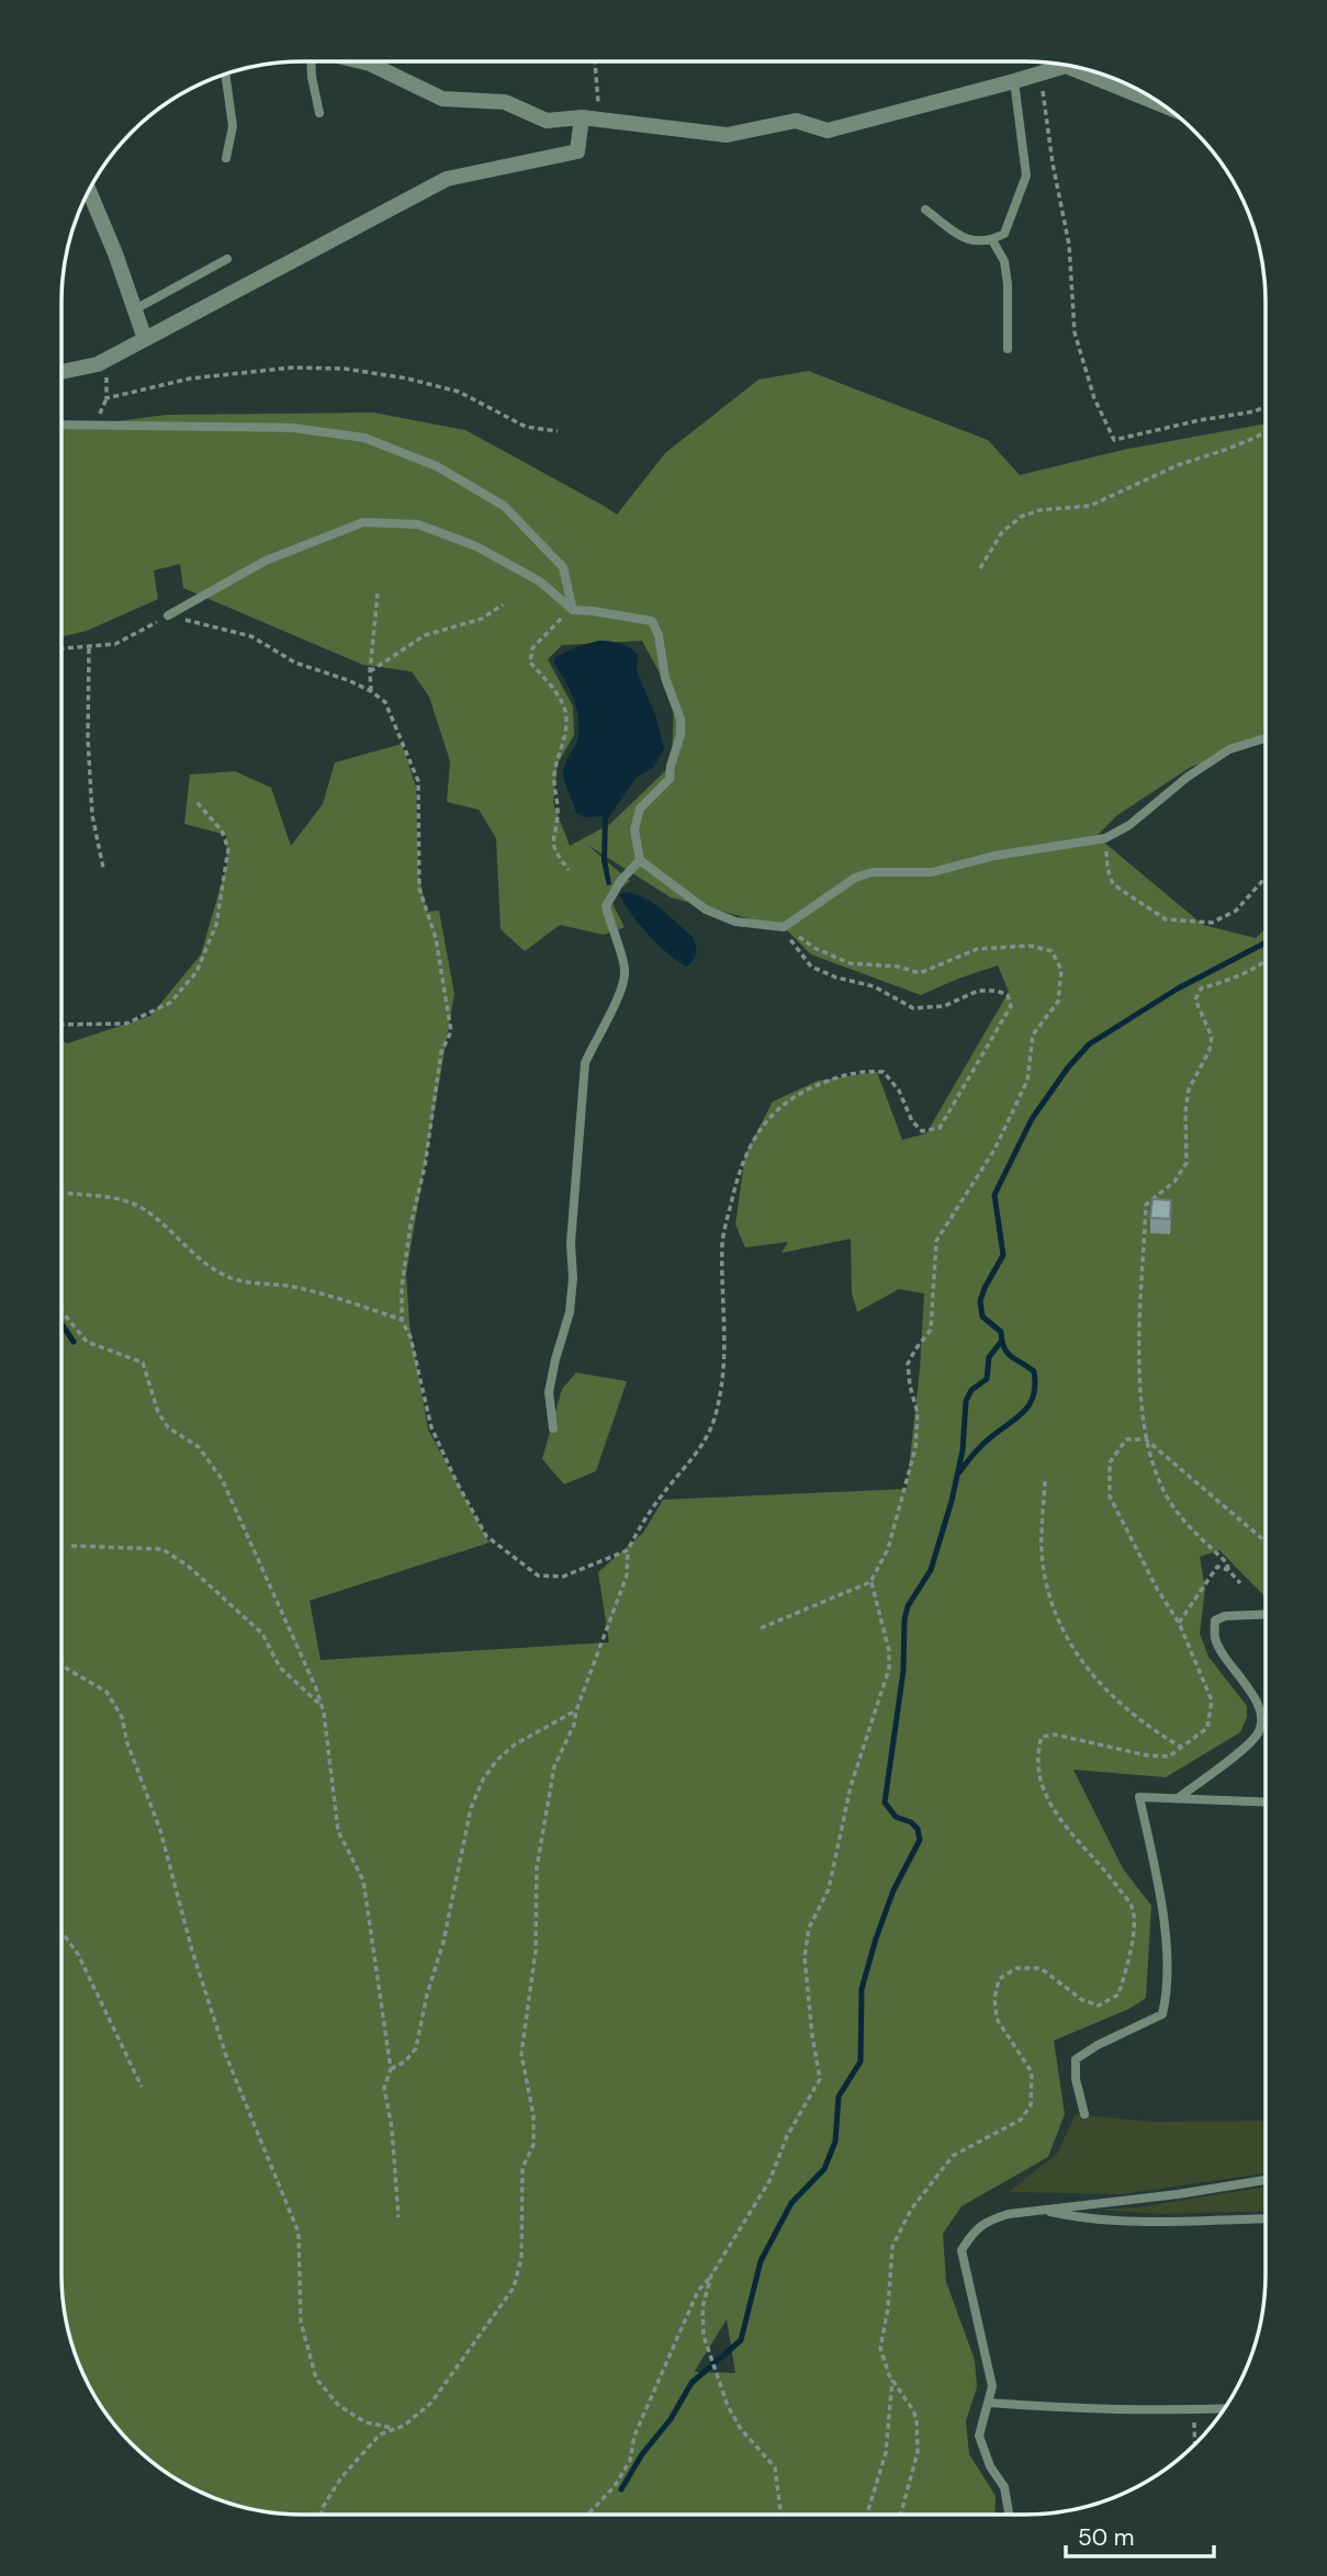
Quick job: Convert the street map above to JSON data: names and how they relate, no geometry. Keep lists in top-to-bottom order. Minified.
{"scale_bar":"50 m"}
